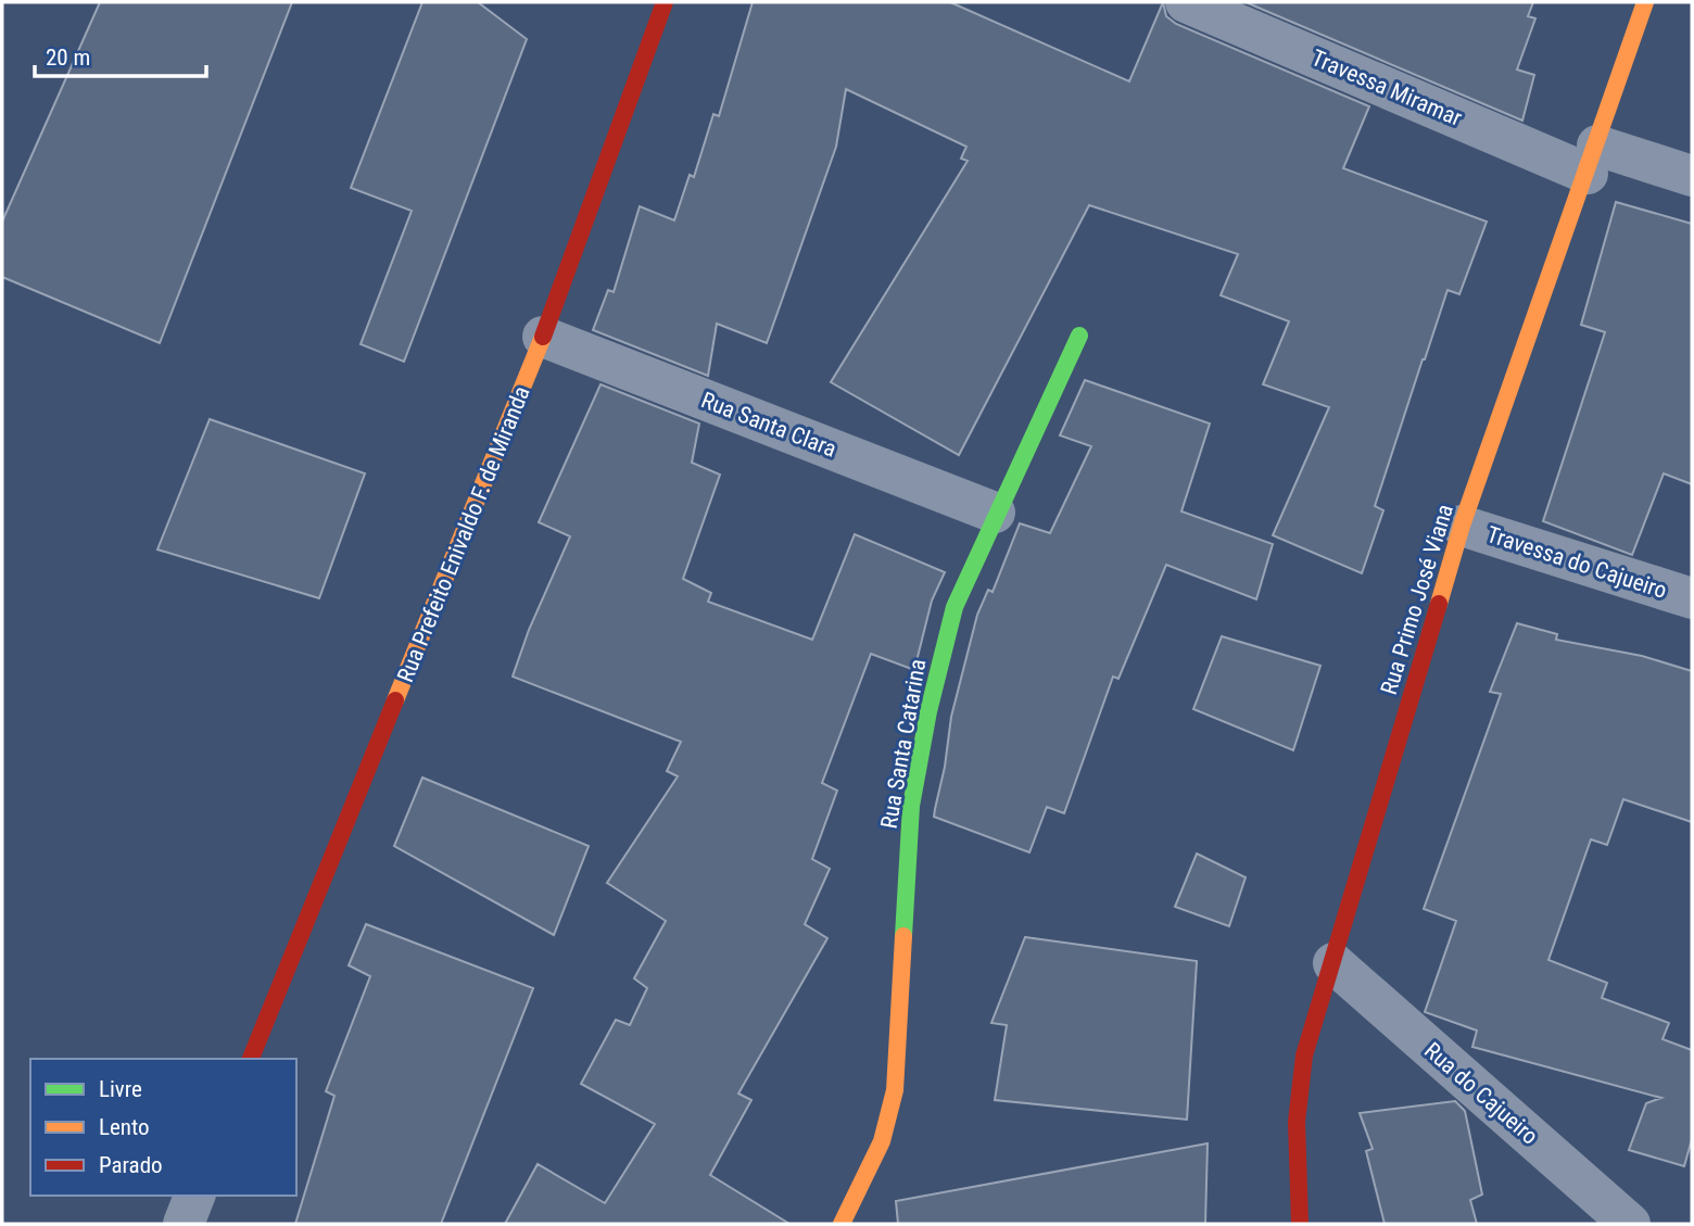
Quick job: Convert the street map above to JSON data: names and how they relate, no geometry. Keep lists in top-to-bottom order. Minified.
{"streets":{"street":["Travessa Miramar","Rua Santa Clara","Rua Prefeito Enivaldo F. de Miranda","Travessa do Cajueiro","Rua Primo José Viana","Rua Santa Catarina","Rua do Cajueiro"]},"crossings":[["Travessa Miramar","Rua Primo José Viana"],["Rua Santa Clara","Rua Prefeito Enivaldo F. de Miranda"],["Rua Santa Clara","Rua Santa Catarina"],["Travessa do Cajueiro","Rua Primo José Viana"],["Rua Primo José Viana","Rua do Cajueiro"]],"legend":["Livre","Lento","Parado"],"scale_bar":"20 m"}
